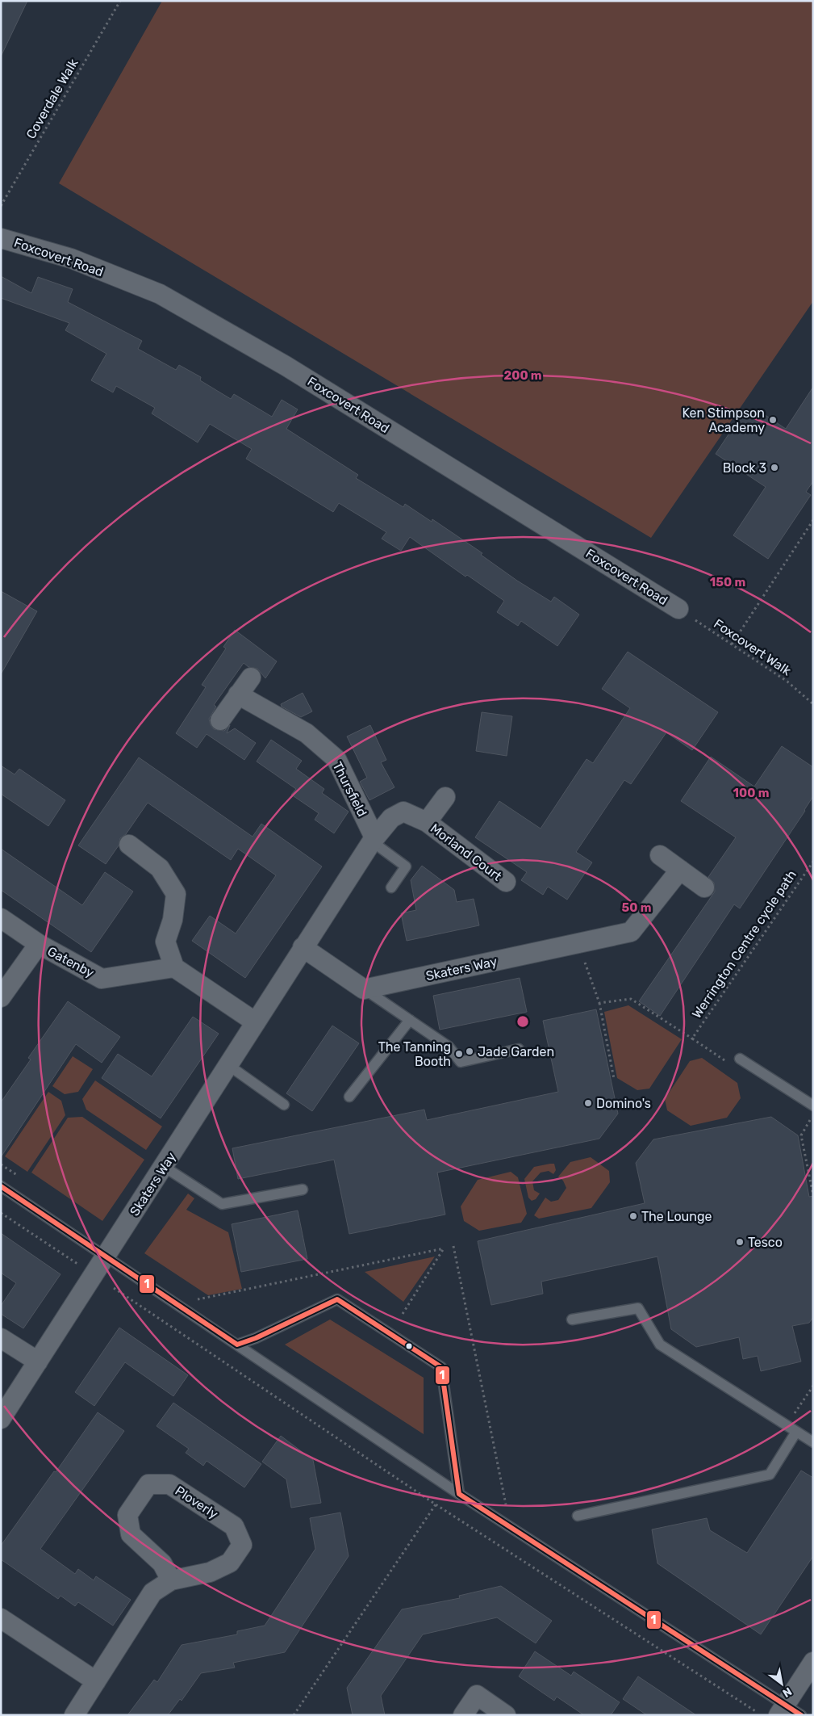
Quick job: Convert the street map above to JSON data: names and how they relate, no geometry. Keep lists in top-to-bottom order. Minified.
{"streets":{"street":["Foxcovert Road","Thursfield","Morland Court","Gatenby","Skaters Way","Ploverly"],"path":["Coverdale Walk","Foxcovert Walk","Werrington Centre cycle path"]},"crossings":[["Foxcovert Road","Foxcovert Walk"],["Thursfield","Skaters Way"],["Morland Court","Skaters Way"]],"places":["Ken Stimpson Academy","Block 3","Jade Garden","The Tanning Booth","Domino's","The Lounge","Tesco"],"lines":["transit line 1"],"north":"bottom right","rings":["200 m","150 m","100 m","50 m"]}
